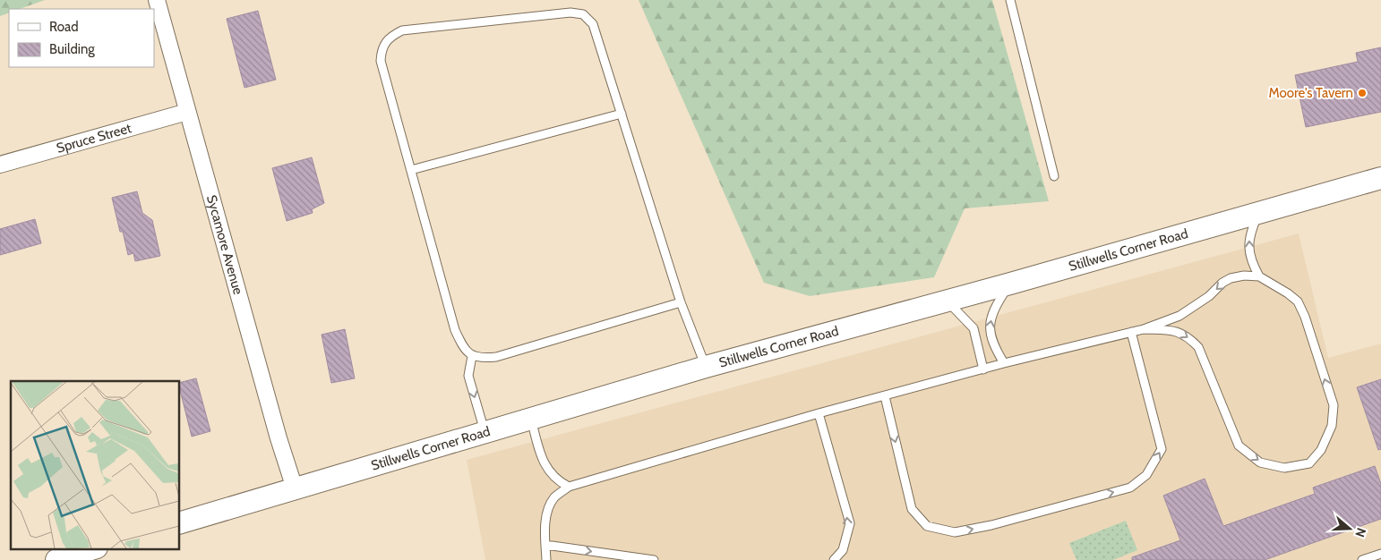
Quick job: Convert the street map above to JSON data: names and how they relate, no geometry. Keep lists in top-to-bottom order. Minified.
{"streets":{"street":["Spruce Street","Sycamore Avenue","Stillwells Corner Road"]},"crossings":[["Spruce Street","Sycamore Avenue"],["Sycamore Avenue","Stillwells Corner Road"]],"places":["Moore's Tavern"],"legend":["Road","Building"],"north":"right"}
